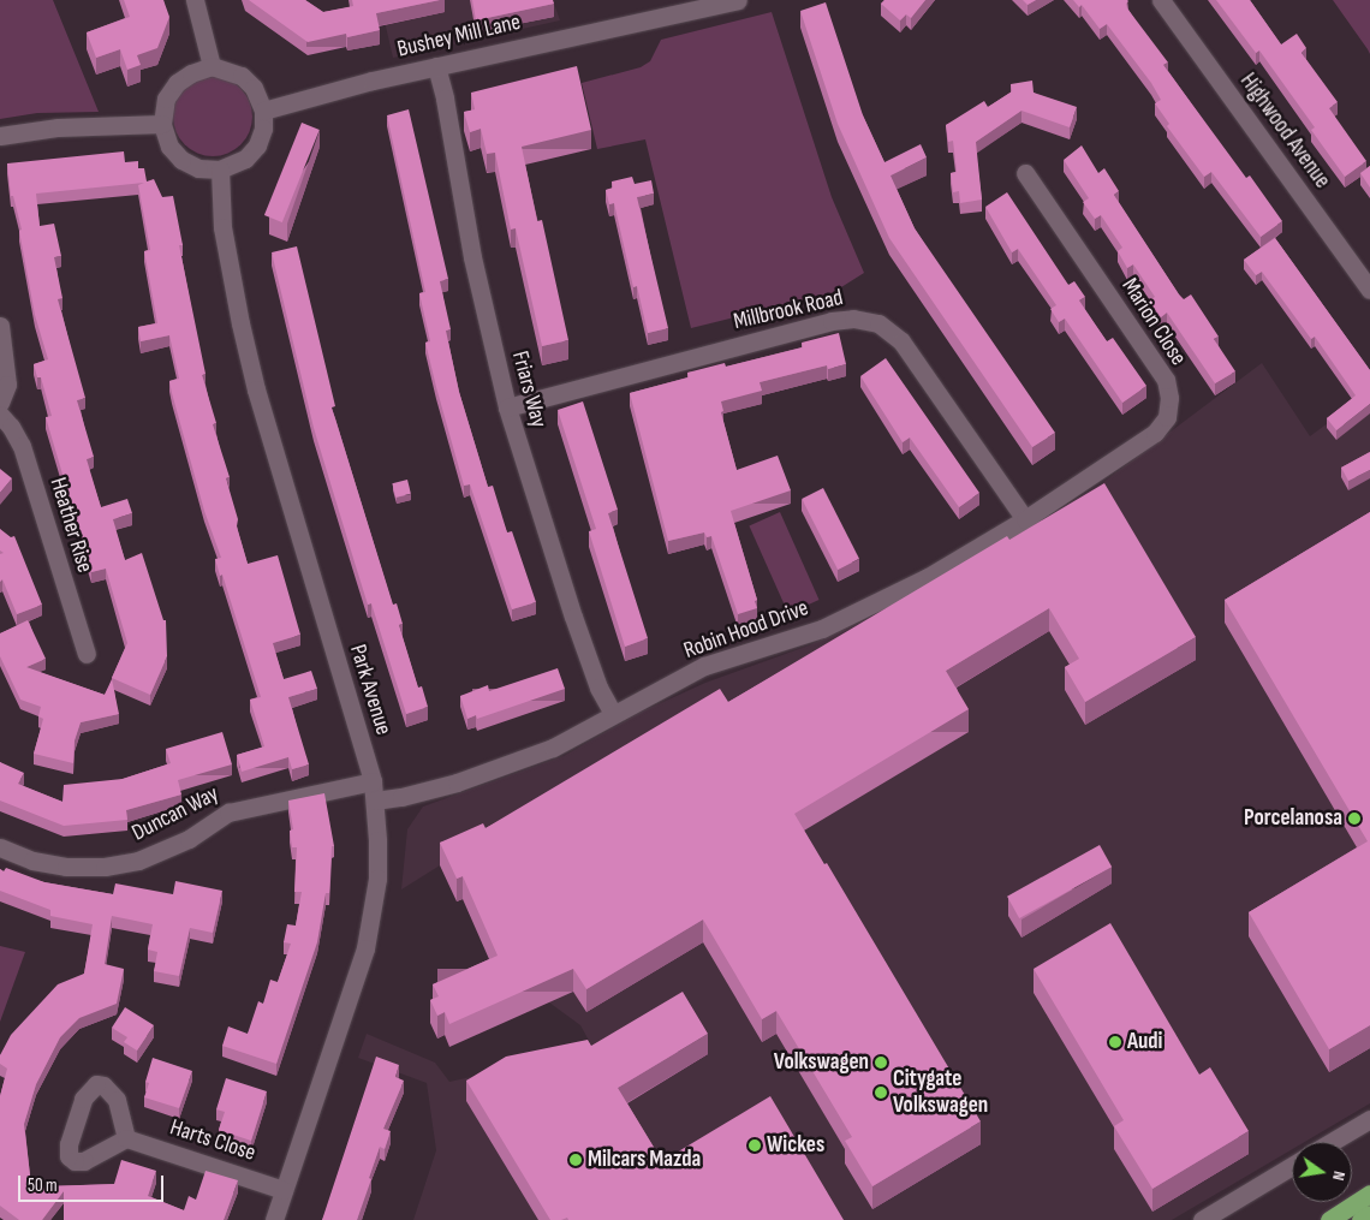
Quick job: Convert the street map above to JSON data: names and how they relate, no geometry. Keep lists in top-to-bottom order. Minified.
{"streets":{"street":["Bushey Mill Lane","Highwood Avenue","Millbrook Road","Marion Close","Friars Way","Heather Rise","Robin Hood Drive","Park Avenue","Duncan Way","Harts Close"]},"crossings":[["Bushey Mill Lane","Friars Way"],["Bushey Mill Lane","Park Avenue"],["Millbrook Road","Marion Close"],["Millbrook Road","Friars Way"],["Millbrook Road","Robin Hood Drive"],["Marion Close","Robin Hood Drive"],["Friars Way","Robin Hood Drive"],["Robin Hood Drive","Park Avenue"],["Park Avenue","Duncan Way"],["Park Avenue","Harts Close"]],"places":["Porcelanosa","Audi","Volkswagen","Citygate Volkswagen","Wickes","Milcars Mazda"],"scale_bar":"50 m","north":"right"}
